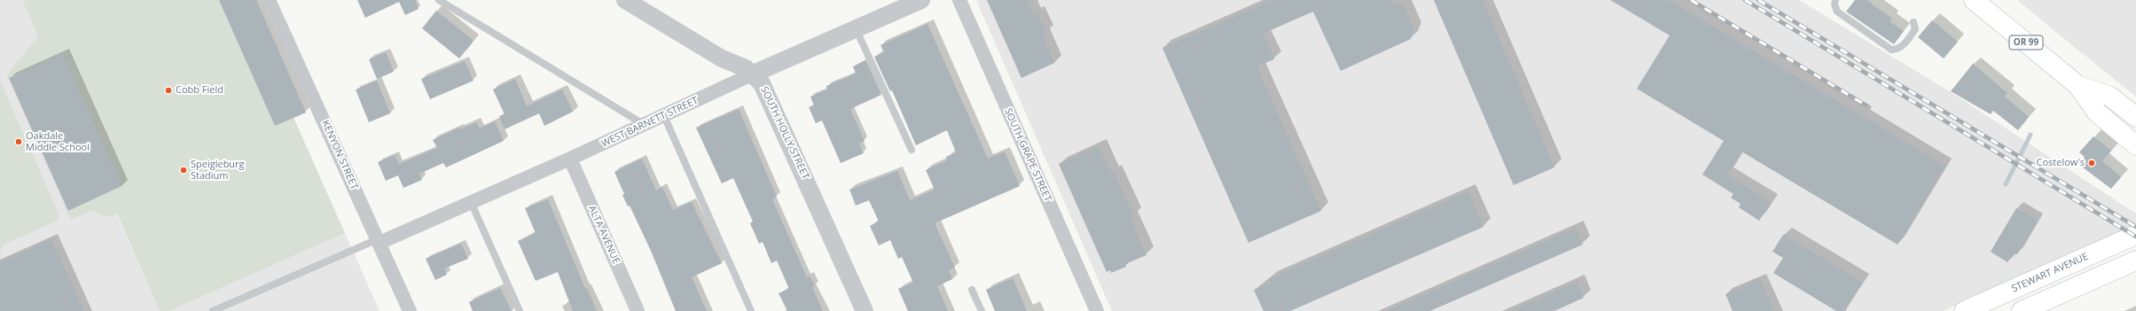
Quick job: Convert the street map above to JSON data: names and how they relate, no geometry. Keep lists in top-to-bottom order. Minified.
{"streets":{"main road":["OR 99","STEWART AVENUE"],"street":["WEST BARNETT STREET","SOUTH HOLLY STREET","KENYON STREET","SOUTH GRAPE STREET","ALTA AVENUE"]},"crossings":[["WEST BARNETT STREET","SOUTH HOLLY STREET"],["WEST BARNETT STREET","KENYON STREET"],["WEST BARNETT STREET","ALTA AVENUE"]],"places":["Cobb Field","Oakdale Middle School","Costelow's","Speigleburg Stadium"]}
